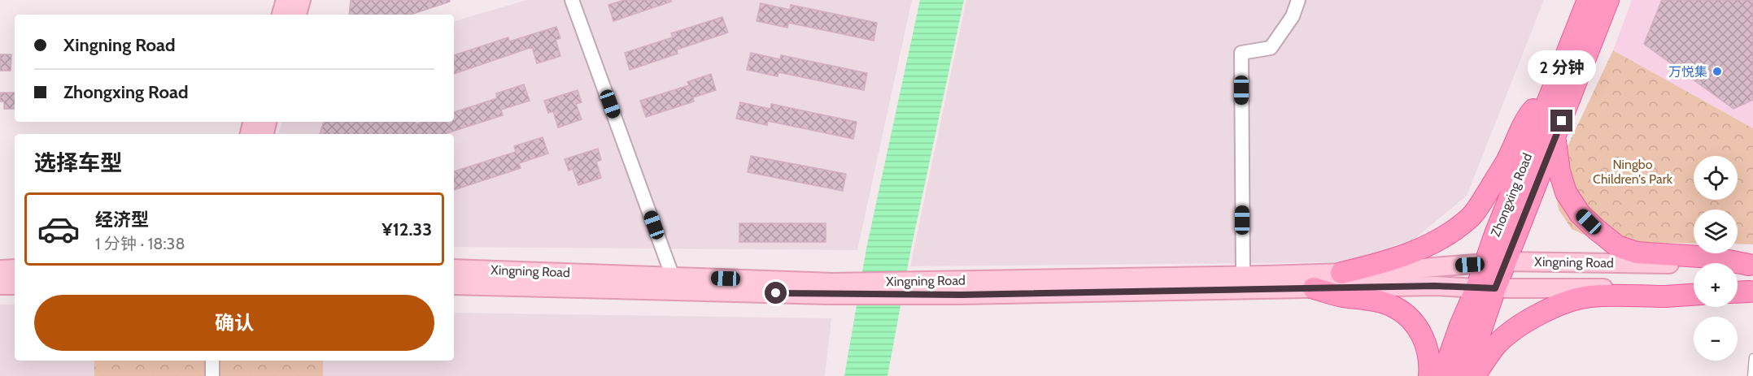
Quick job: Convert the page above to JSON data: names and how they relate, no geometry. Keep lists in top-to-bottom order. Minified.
{"streets":{"main road":["Zhongxing Road","Xingning Road"]},"crossings":[["Zhongxing Road","Xingning Road"]],"parks":["Ningbo Children's Park"],"places":["万悦集"],"page":{"banner":["Xingning Road","Zhongxing Road"],"bubble":"2 分钟","heading":"选择车型","map_buttons":["+","−"],"list":[{"name":"经济型","note":"1 分钟 · 18:38","value":"¥12.33"}],"buttons":"确认"}}
